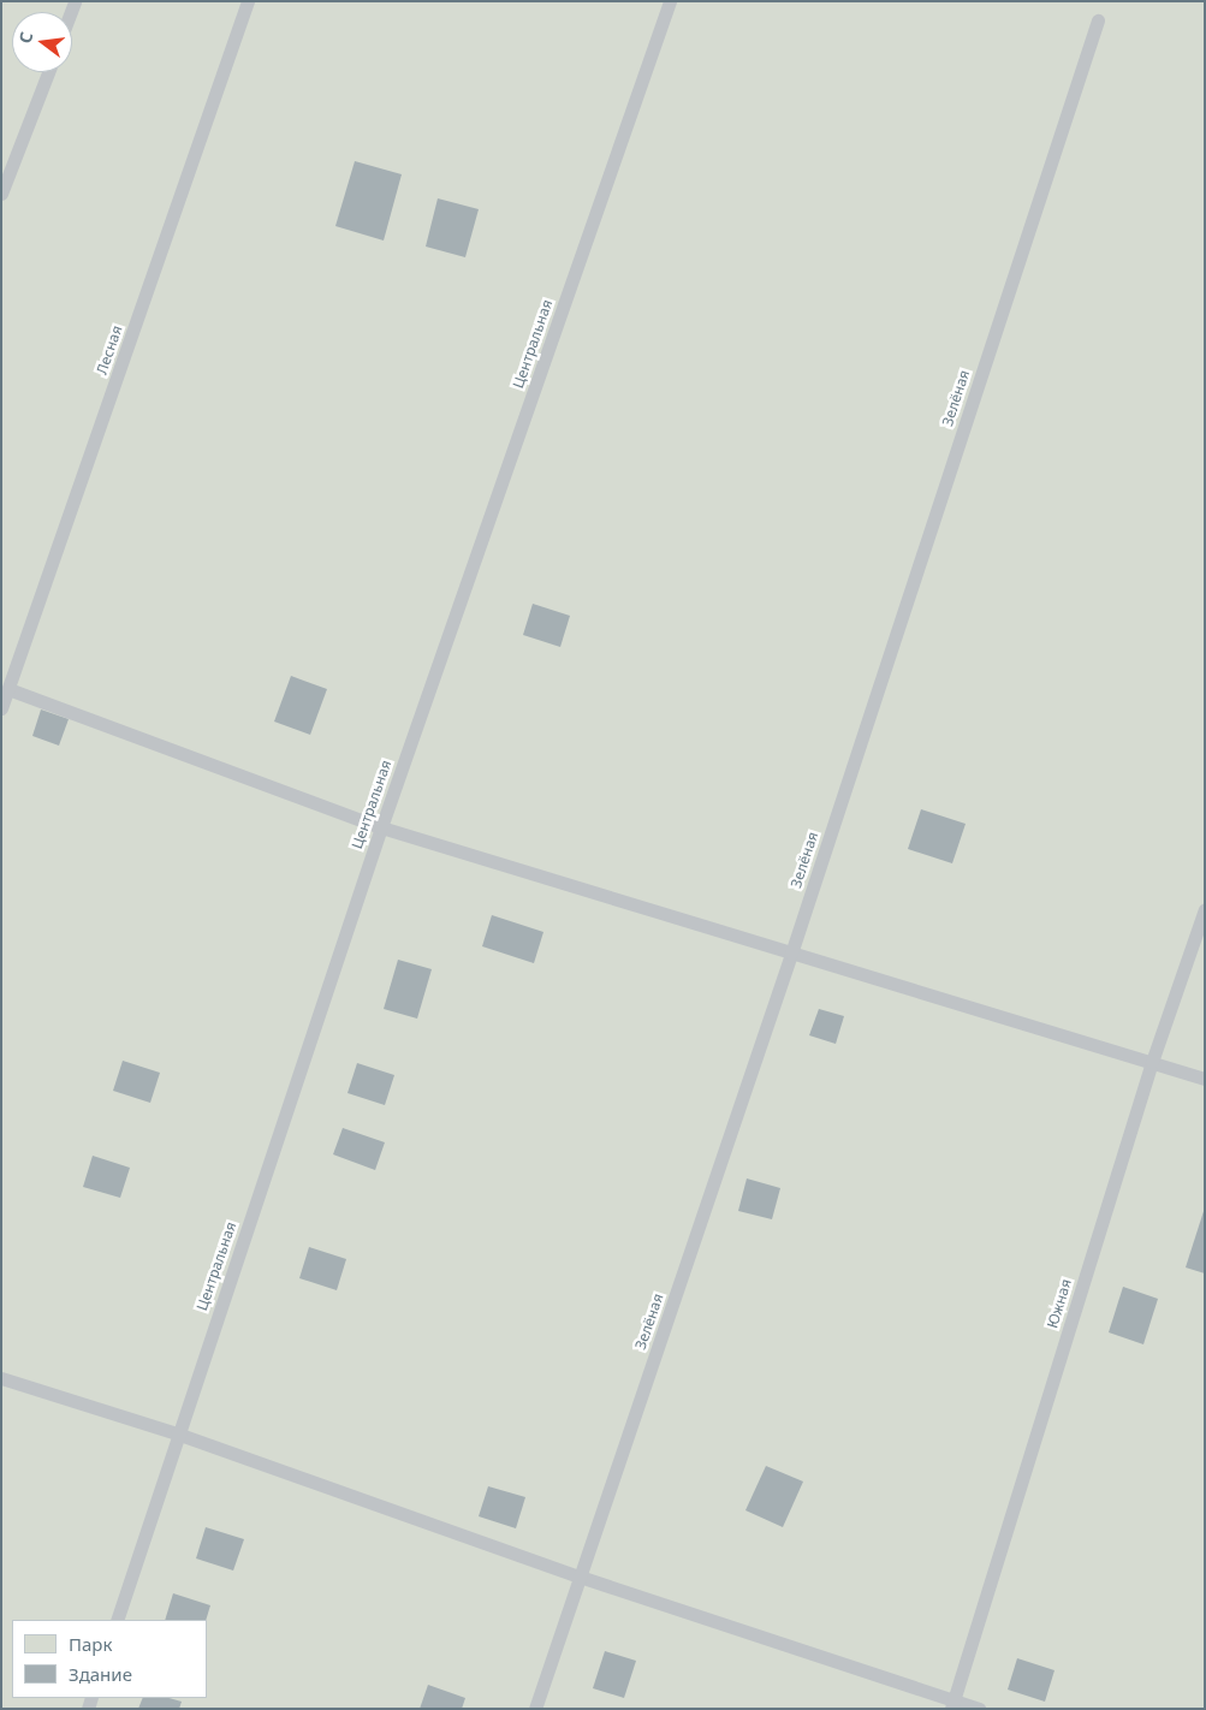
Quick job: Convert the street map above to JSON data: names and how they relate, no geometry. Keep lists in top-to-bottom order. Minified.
{"streets":{"lane":["Центральная","Лесная","Зелёная","Южная"]},"legend":["Парк","Здание"],"north":"left"}
